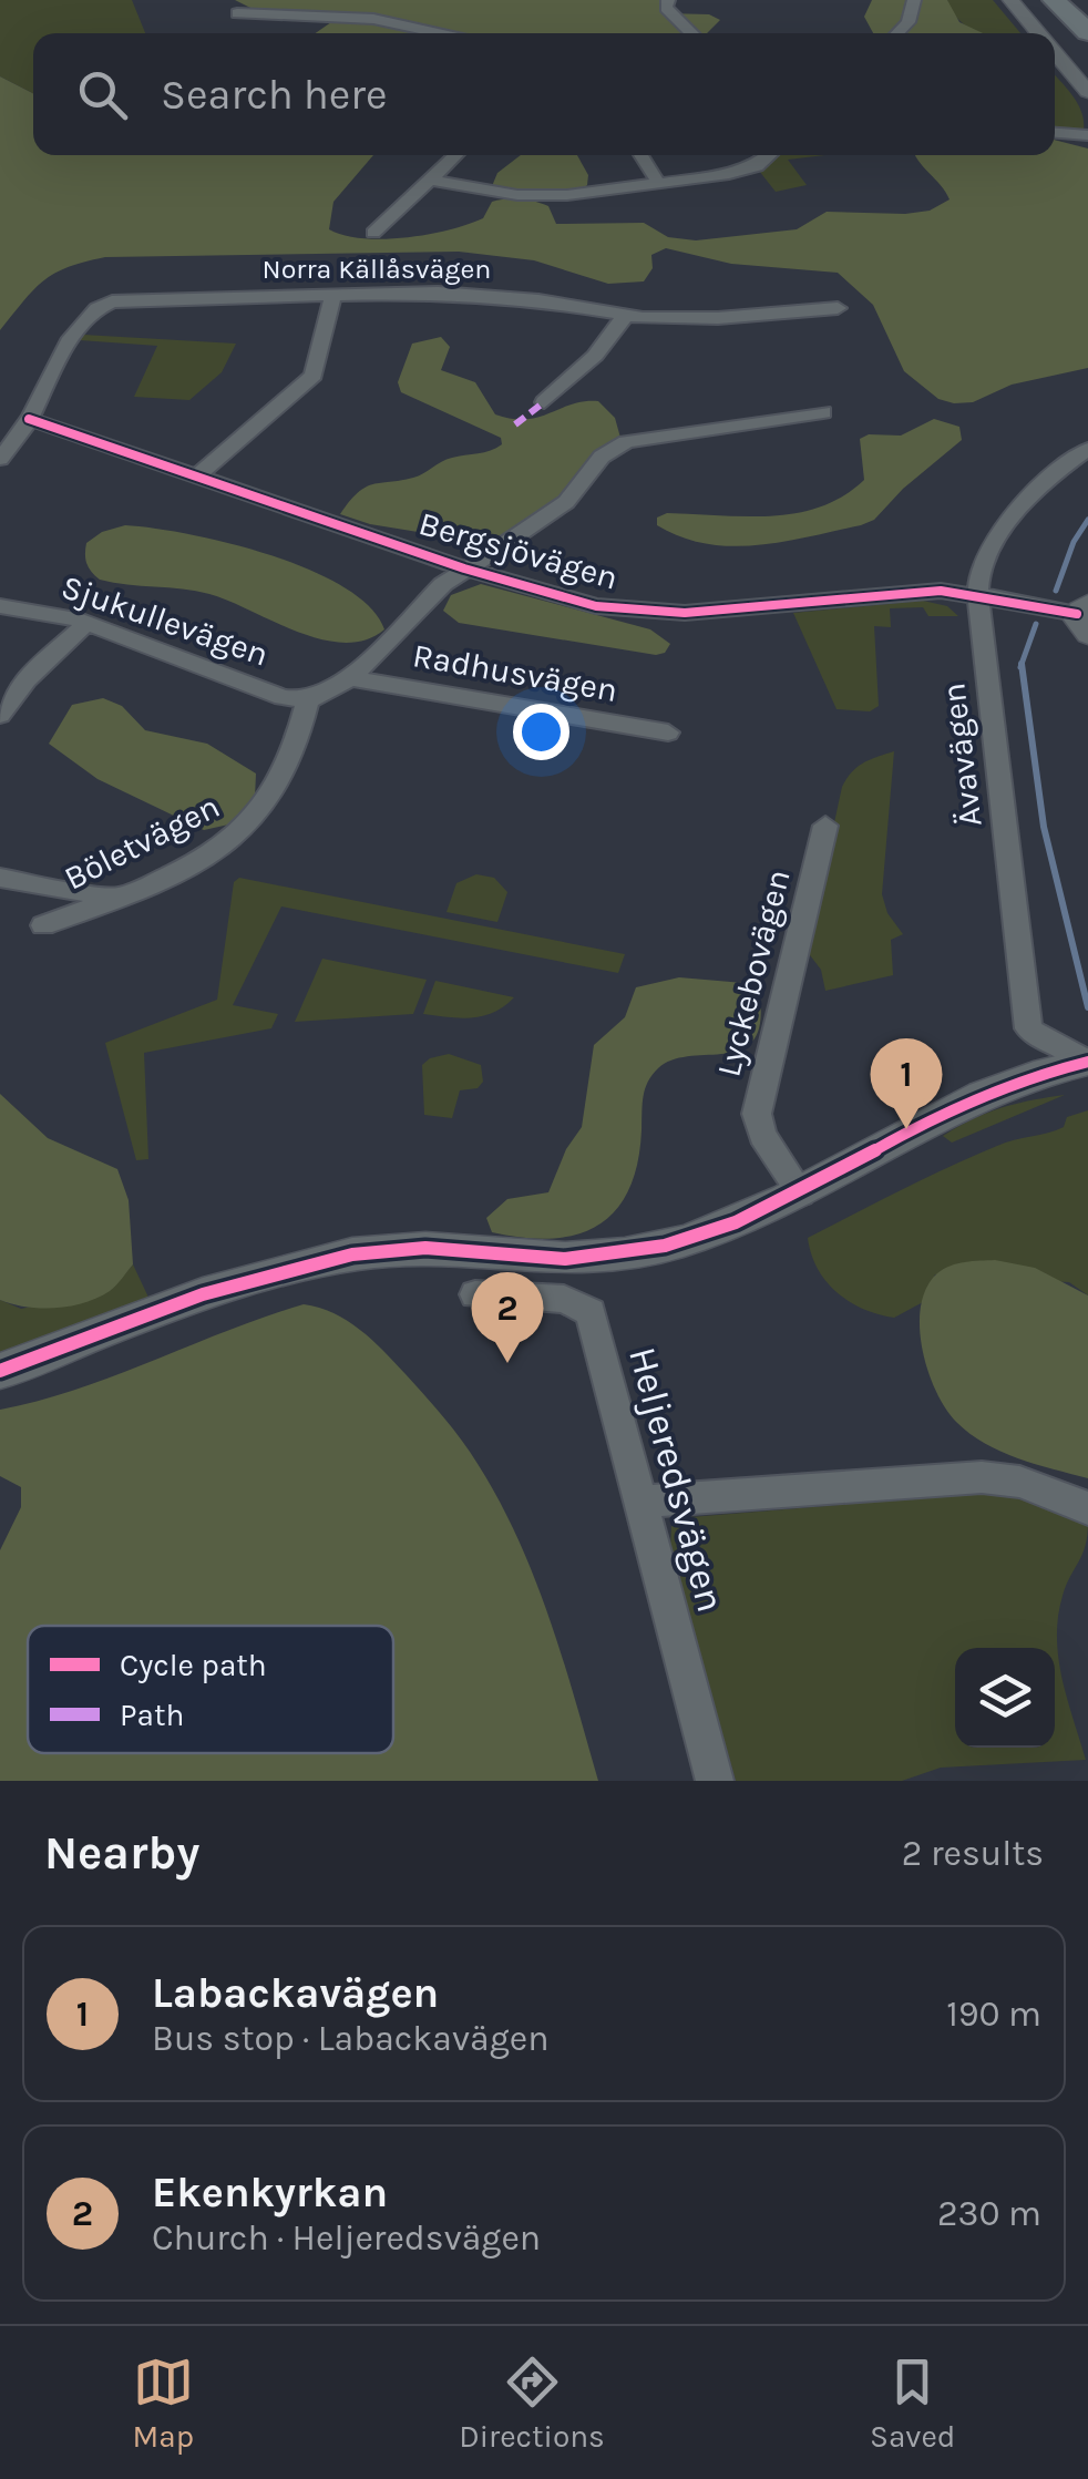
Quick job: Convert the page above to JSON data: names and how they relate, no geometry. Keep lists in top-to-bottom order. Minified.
{"streets":{"street":["Norra Källåsvägen","Bergsjövägen","Sjukullevägen","Radhusvägen","Ävavägen","Böletvägen","Lyckebovägen","Heljeredsvägen"]},"crossings":[["Norra Källåsvägen","Bergsjövägen"],["Bergsjövägen","Ävavägen"],["Sjukullevägen","Böletvägen"]],"legend":["Cycle path","Path"],"page":{"search":"Search here","pins":["1","2"],"heading":["Nearby","2 results"],"list":[{"mark":"1","name":"Labackavägen","note":"Bus stop · Labackavägen","value":"190 m"},{"mark":"2","name":"Ekenkyrkan","note":"Church · Heljeredsvägen","value":"230 m"}],"nav":["Map","Directions","Saved"]}}
